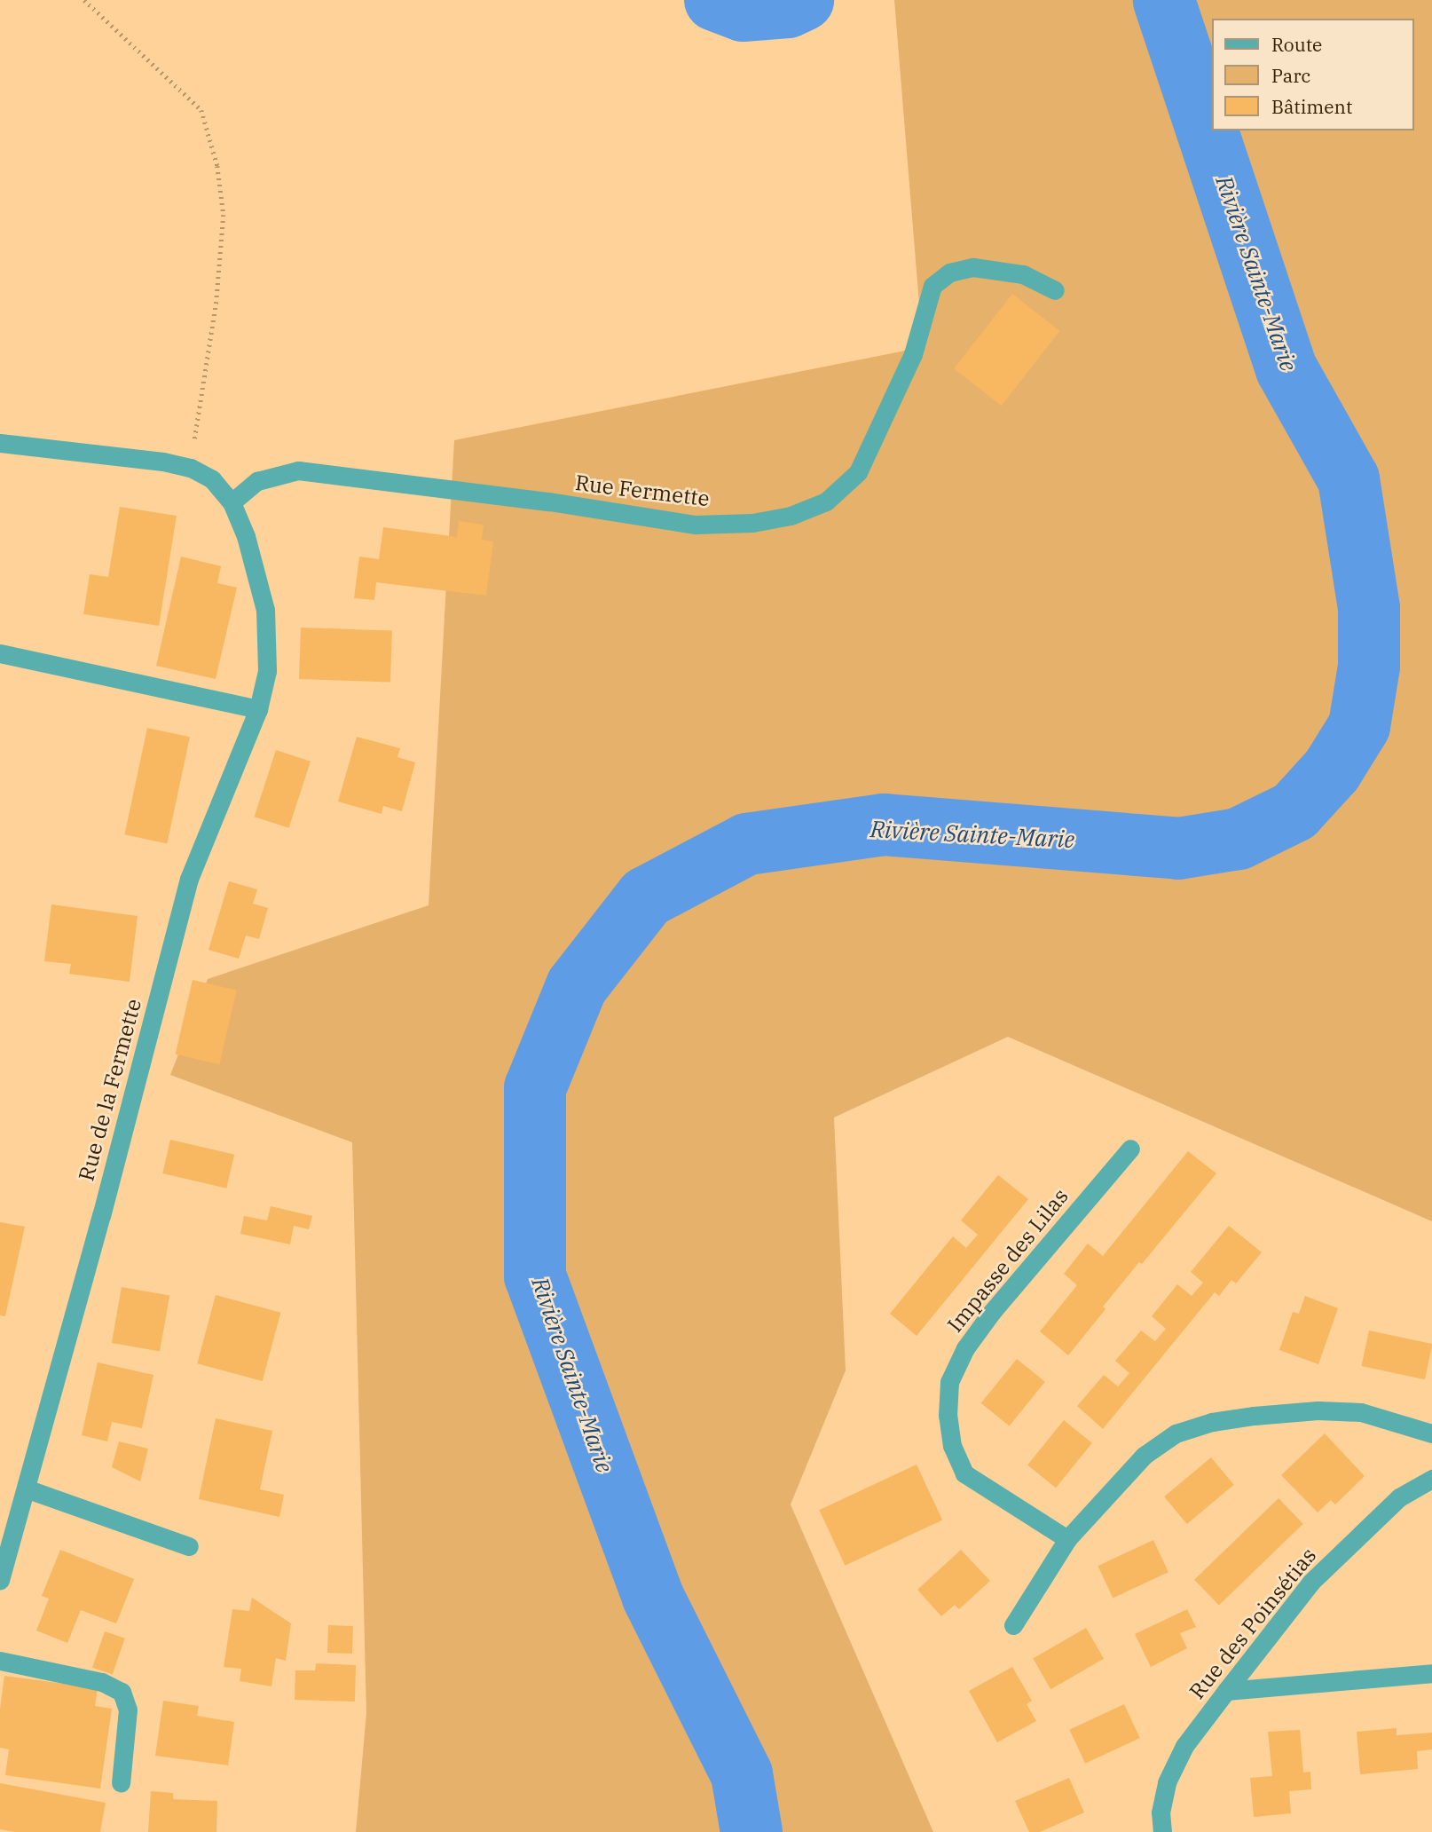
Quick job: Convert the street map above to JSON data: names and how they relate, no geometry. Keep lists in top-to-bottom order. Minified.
{"streets":{"street":["Rue Fermette","Rue de la Fermette","Impasse des Lilas","Rue des Poinsétias"]},"crossings":[["Rue Fermette","Rue de la Fermette"]],"water":["Rivière Sainte-Marie"],"legend":["Route","Parc","Bâtiment"]}
